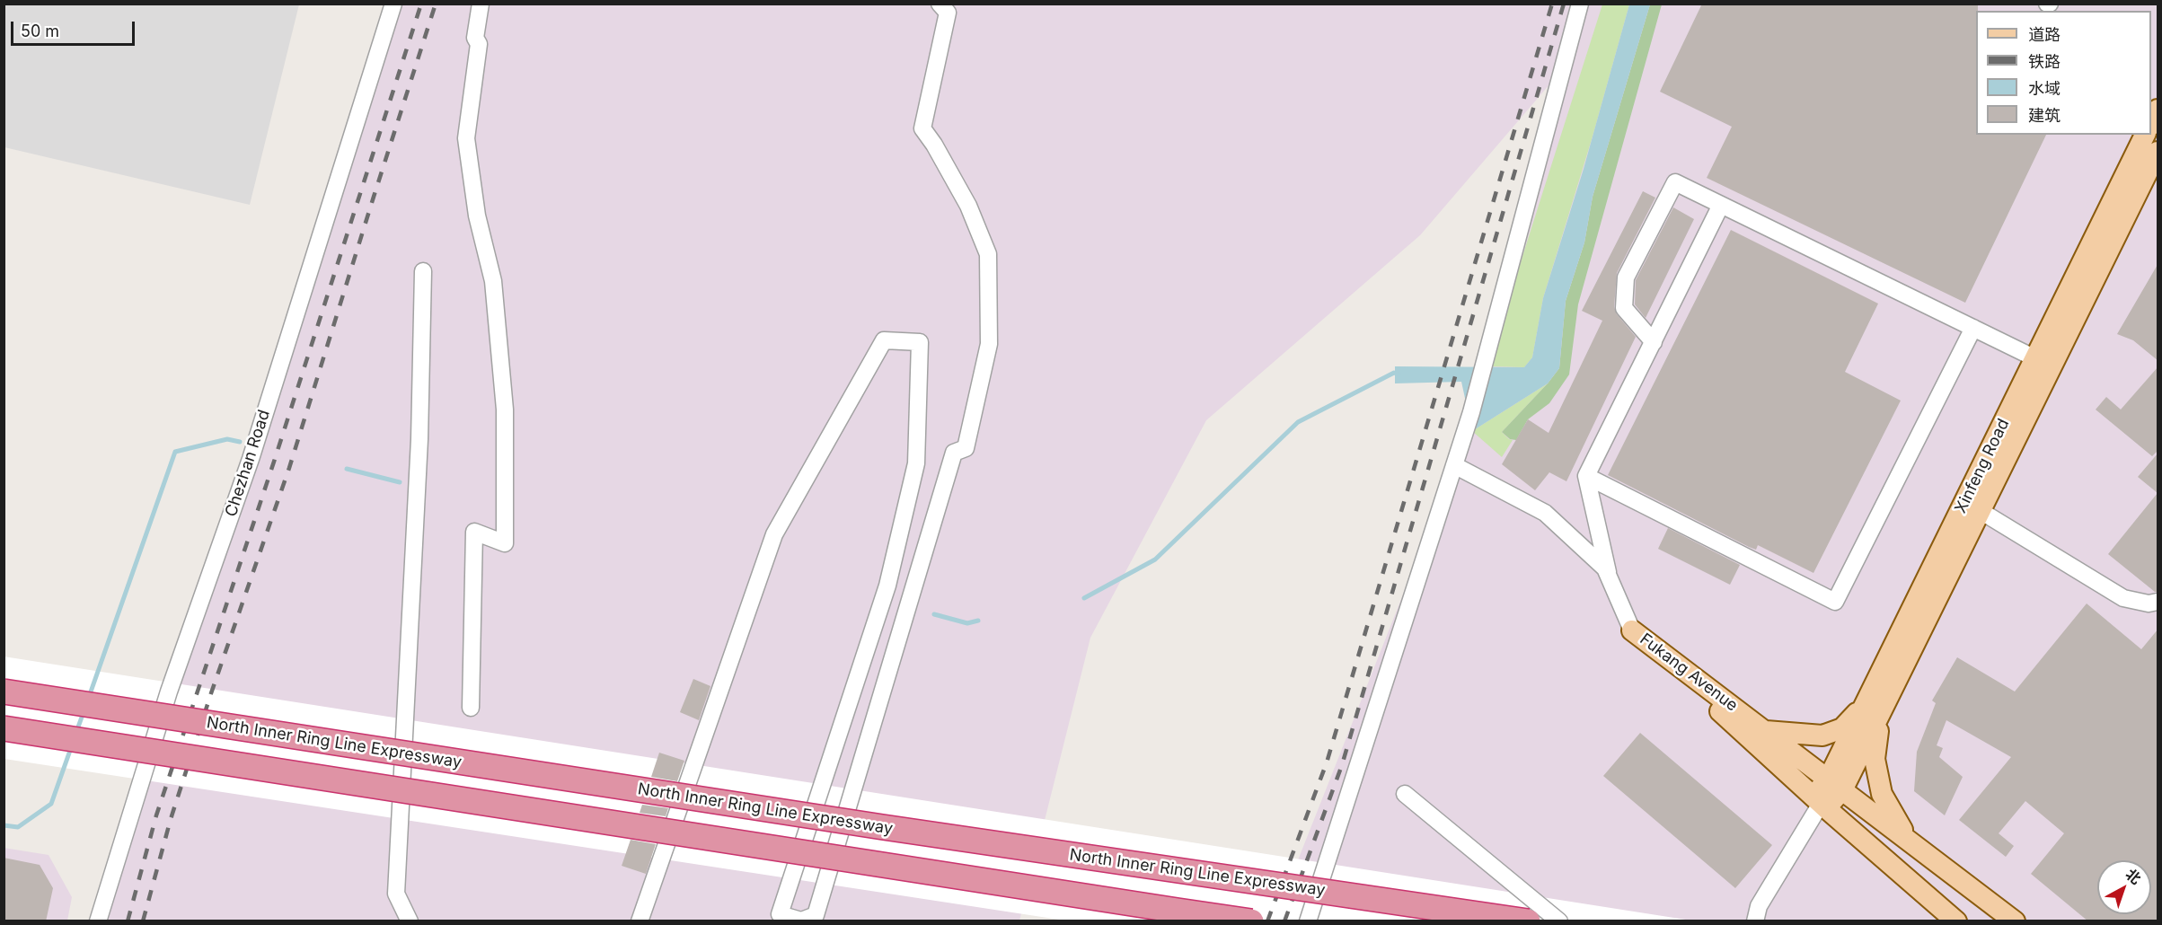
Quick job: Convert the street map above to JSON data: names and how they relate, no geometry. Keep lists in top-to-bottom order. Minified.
{"streets":{"highway":["North Inner Ring Line Expressway"],"main road":["Xinfeng Road","Fukang Avenue"],"street":["Chezhan Road"]},"crossings":[["Xinfeng Road","Fukang Avenue"]],"legend":["道路","铁路","水域","建筑"],"scale_bar":"50 m","north":"top right"}
